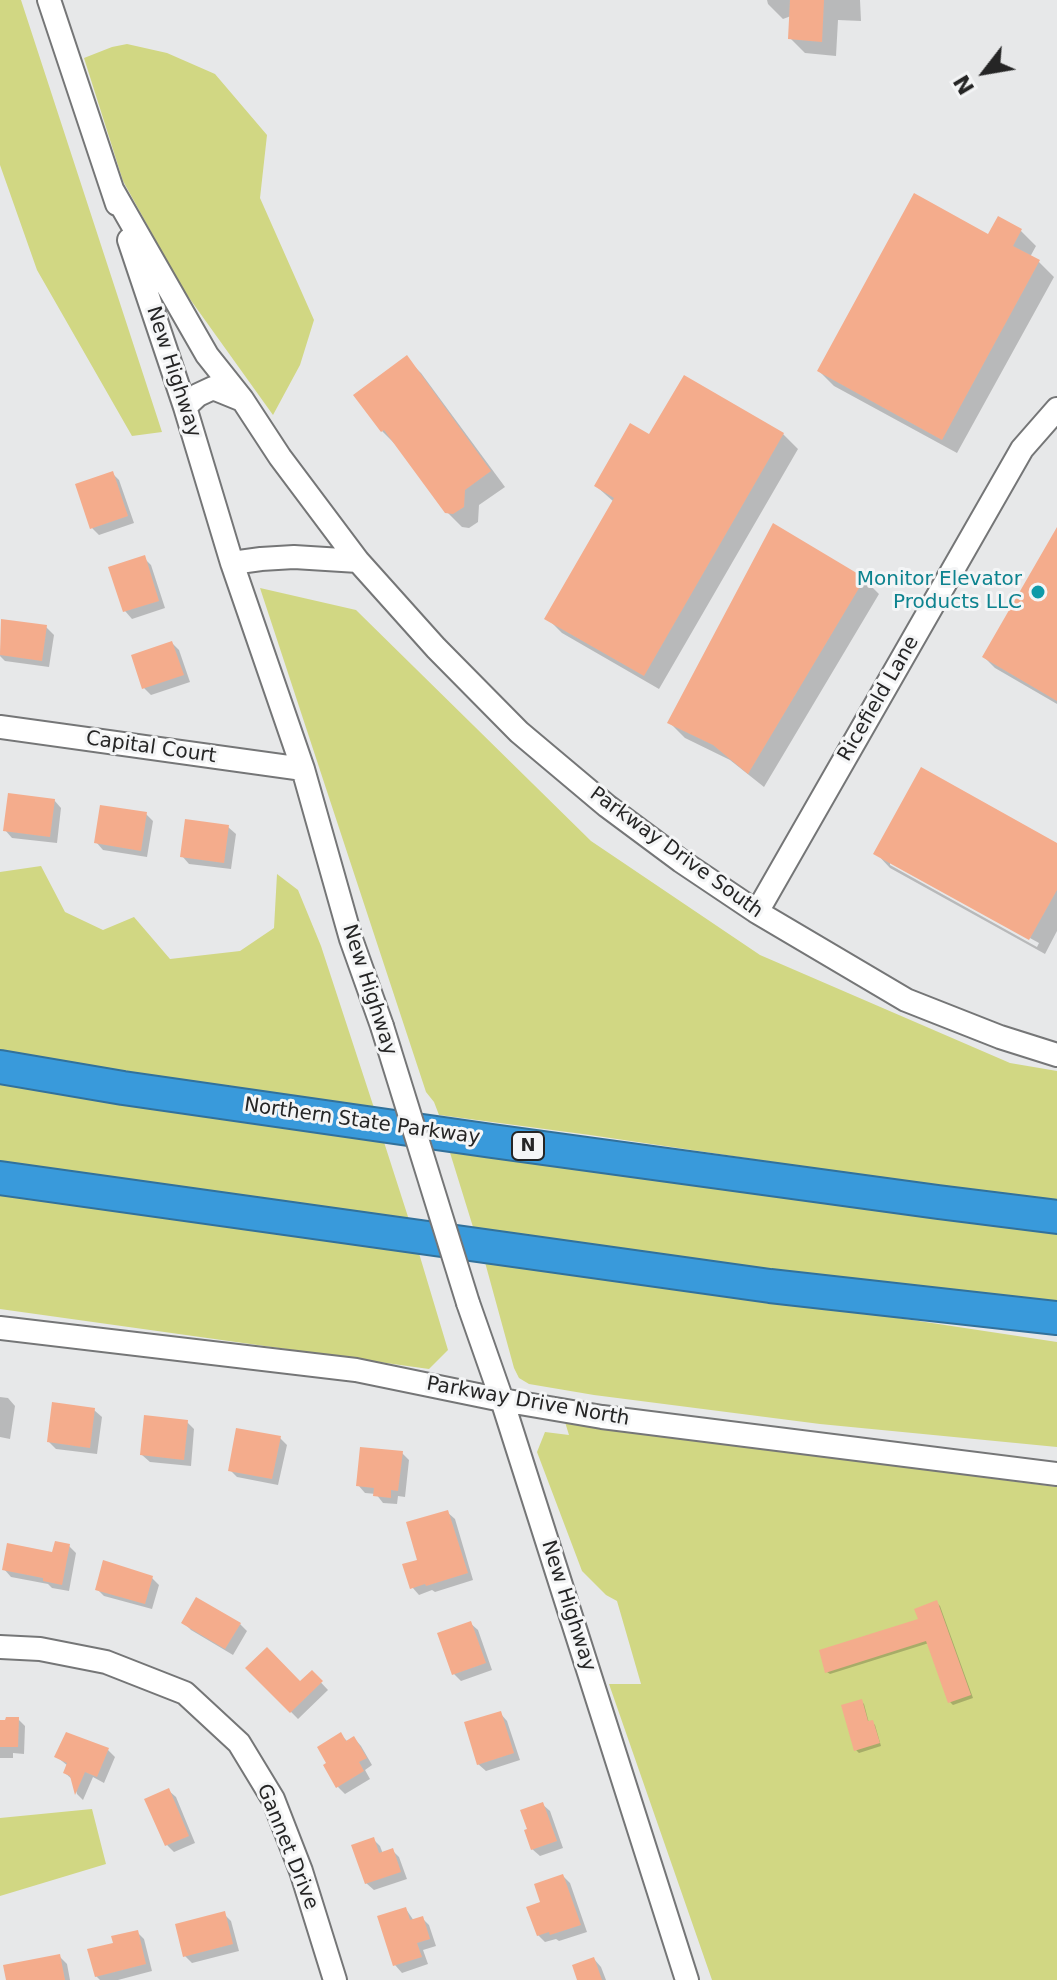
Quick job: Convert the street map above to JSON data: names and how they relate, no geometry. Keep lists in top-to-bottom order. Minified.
{"streets":{"highway":["Northern State Parkway","N"],"street":["New Highway","Ricefield Lane","Capital Court","Parkway Drive South","Parkway Drive North","Gannet Drive"]},"crossings":[["New Highway","Capital Court"],["New Highway","Parkway Drive South"],["New Highway","Parkway Drive North"],["Ricefield Lane","Parkway Drive South"]],"places":["Monitor Elevator Products LLC"],"north":"bottom left"}
